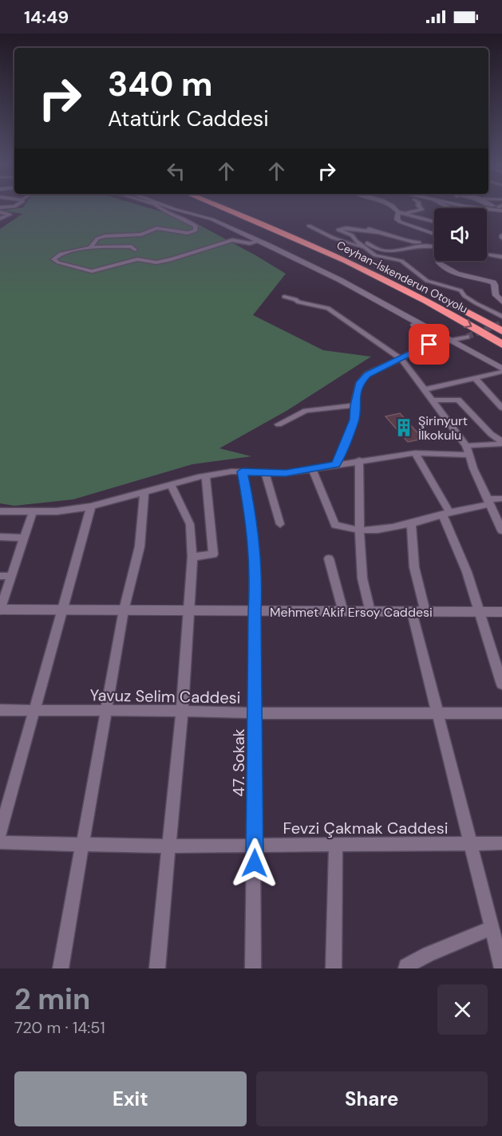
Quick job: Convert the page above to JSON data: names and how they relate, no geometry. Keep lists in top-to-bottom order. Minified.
{"streets":{"highway":["Ceyhan-İskenderun Otoyolu"],"street":["Mehmet Akif Ersoy Caddesi","Yavuz Selim Caddesi","47. Sokak","Fevzi Çakmak Caddesi"]},"crossings":[["Mehmet Akif Ersoy Caddesi","47. Sokak"],["Yavuz Selim Caddesi","47. Sokak"],["47. Sokak","Fevzi Çakmak Caddesi"]],"places":{"building":["Şirinyurt İlkokulu"]},"page":{"status":"14:49","turn":["340 m","Atatürk Caddesi"],"heading":["2 min","720 m · 14:51"],"buttons":["Exit","Share"]}}
